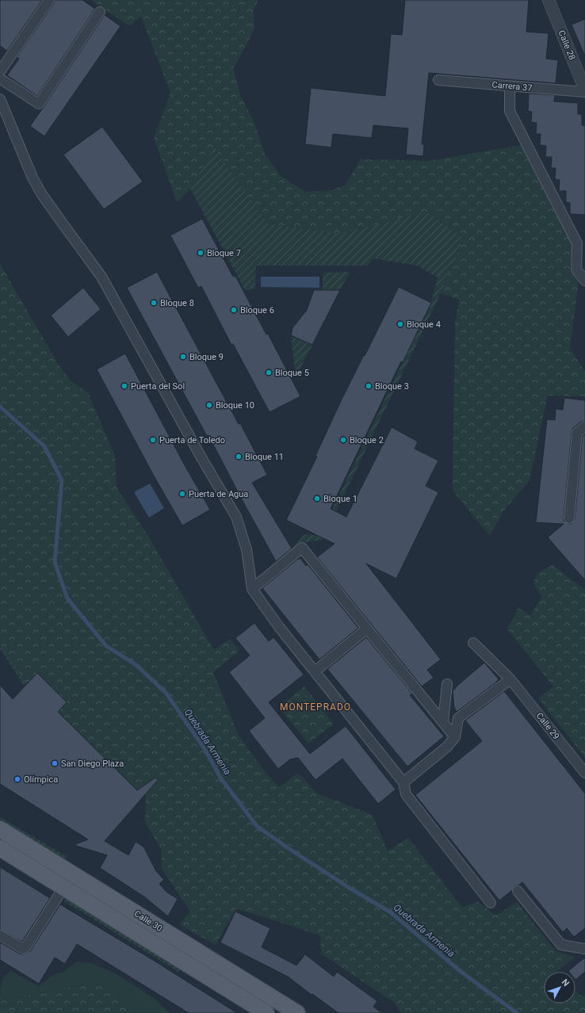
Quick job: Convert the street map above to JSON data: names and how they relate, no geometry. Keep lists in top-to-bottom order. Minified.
{"streets":{"main road":["Calle 30"],"street":["Calle 28","Carrera 37","Calle 29"]},"districts":["MONTEPRADO"],"water":["Quebrada Armenia"],"places":["Bloque 7","Bloque 8","Bloque 6","Bloque 4","Bloque 9","Bloque 5","Puerta del Sol","Bloque 3","Bloque 10","Puerta de Toledo","Bloque 2","Bloque 11","Puerta de Agua","Bloque 1","San Diego Plaza","Olímpica"],"north":"top right"}
